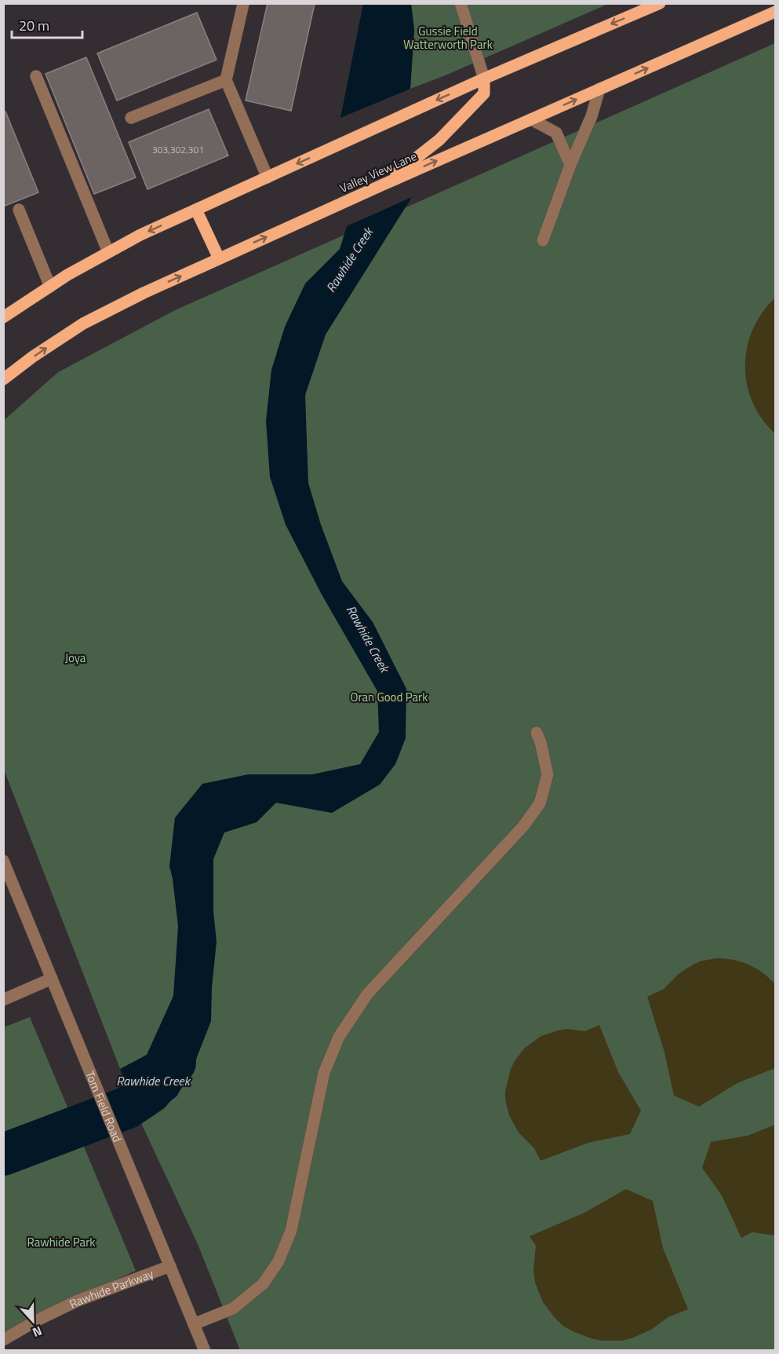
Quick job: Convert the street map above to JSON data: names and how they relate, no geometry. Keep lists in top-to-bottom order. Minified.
{"streets":{"main road":["Valley View Lane"],"street":["Tom Field Road","Rawhide Parkway"]},"crossings":[["Tom Field Road","Rawhide Parkway"]],"water":["Rawhide Creek"],"parks":["Gussie Field Watterworth Park","Joya","Oran Good Park","Rawhide Park"],"house_numbers":["303,302,301"],"scale_bar":"20 m","north":"bottom"}
